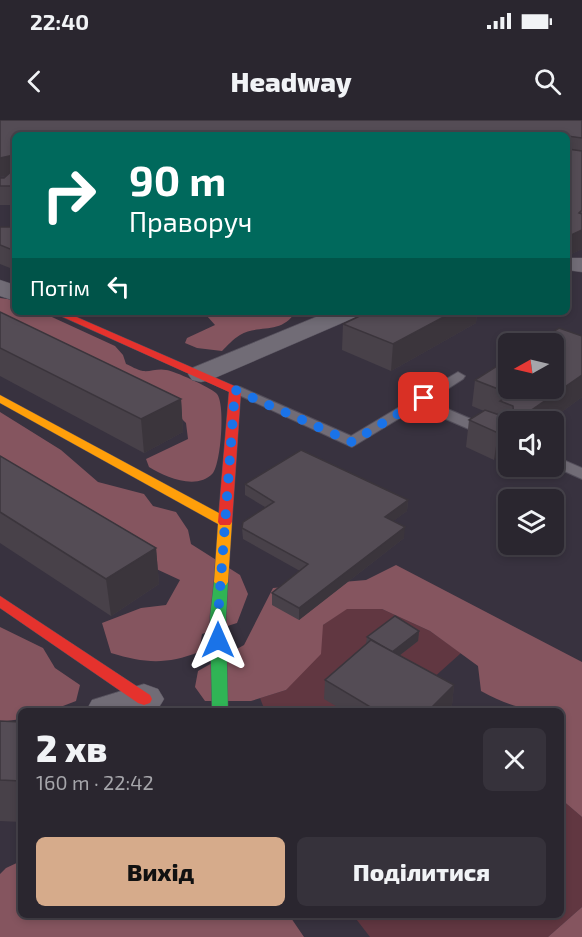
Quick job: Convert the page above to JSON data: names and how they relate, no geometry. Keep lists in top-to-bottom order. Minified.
{"north":"left","page":{"status":"22:40","header":"Headway","turn":["90 m","Праворуч"],"then":"Потім","heading":["2 хв","160 m · 22:42"],"buttons":["Вихід","Поділитися"]}}
